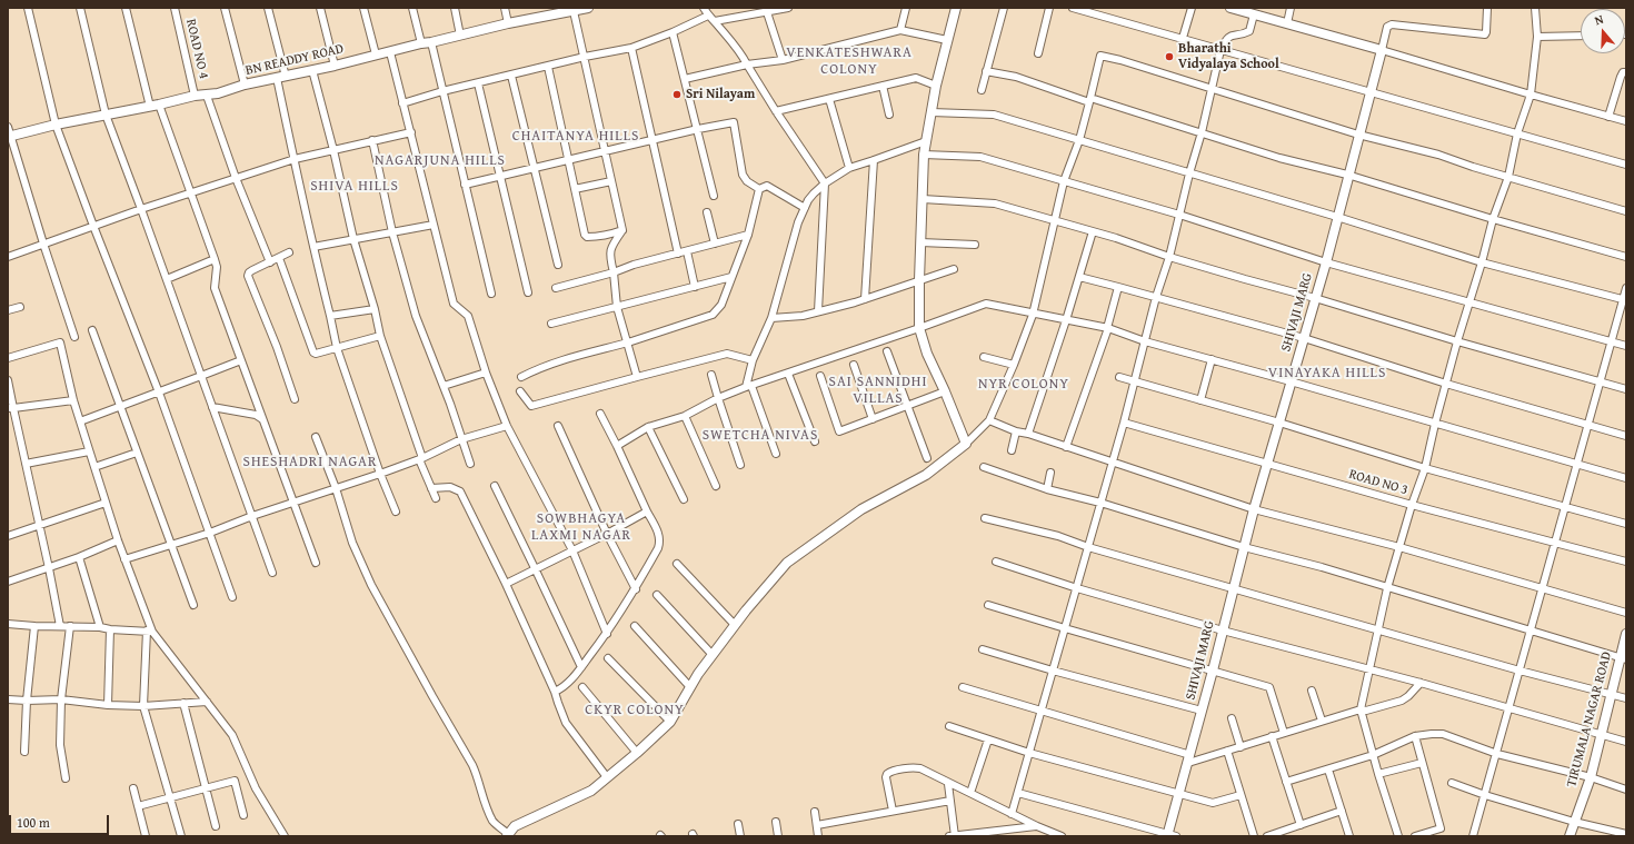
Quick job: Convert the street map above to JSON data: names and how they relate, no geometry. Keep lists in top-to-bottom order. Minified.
{"streets":{"street":["ROAD NO 4","BN READDY ROAD","SHIVAJI MARG","ROAD NO 3","TIRUMALA NAGAR ROAD"]},"crossings":[["ROAD NO 4","BN READDY ROAD"],["SHIVAJI MARG","ROAD NO 3"]],"districts":["VENKATESHWARA COLONY","CHAITANYA HILLS","NAGARJUNA HILLS","SHIVA HILLS","VINAYAKA HILLS","SAI SANNIDHI VILLAS","NYR COLONY","SWETCHA NIVAS","SHESHADRI NAGAR","SOWBHAGYA LAXMI NAGAR","CKYR COLONY"],"places":["Bharathi Vidyalaya School","Sri Nilayam"],"scale_bar":"100 m","north":"top"}
